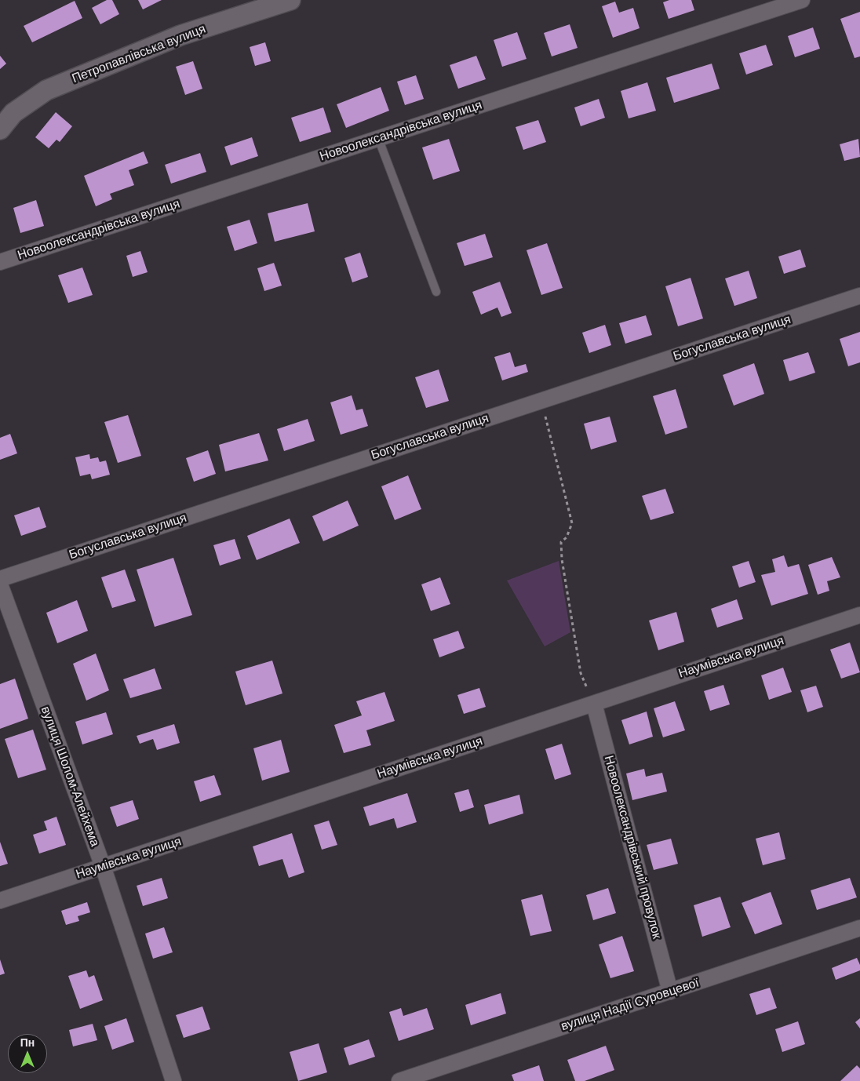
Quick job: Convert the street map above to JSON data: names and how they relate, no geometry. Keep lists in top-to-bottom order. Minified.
{"streets":{"street":["Петропавлівська вулиця","Новоолександрівська вулиця","Богуславська вулиця","Наумівська вулиця","вулиця Шолом-Алейхема","Новоолександрівський провулок","вулиця Надії Суровцевої"]},"crossings":[["Наумівська вулиця","вулиця Шолом-Алейхема"],["Наумівська вулиця","Новоолександрівський провулок"],["Новоолександрівський провулок","вулиця Надії Суровцевої"]],"north":"top"}
